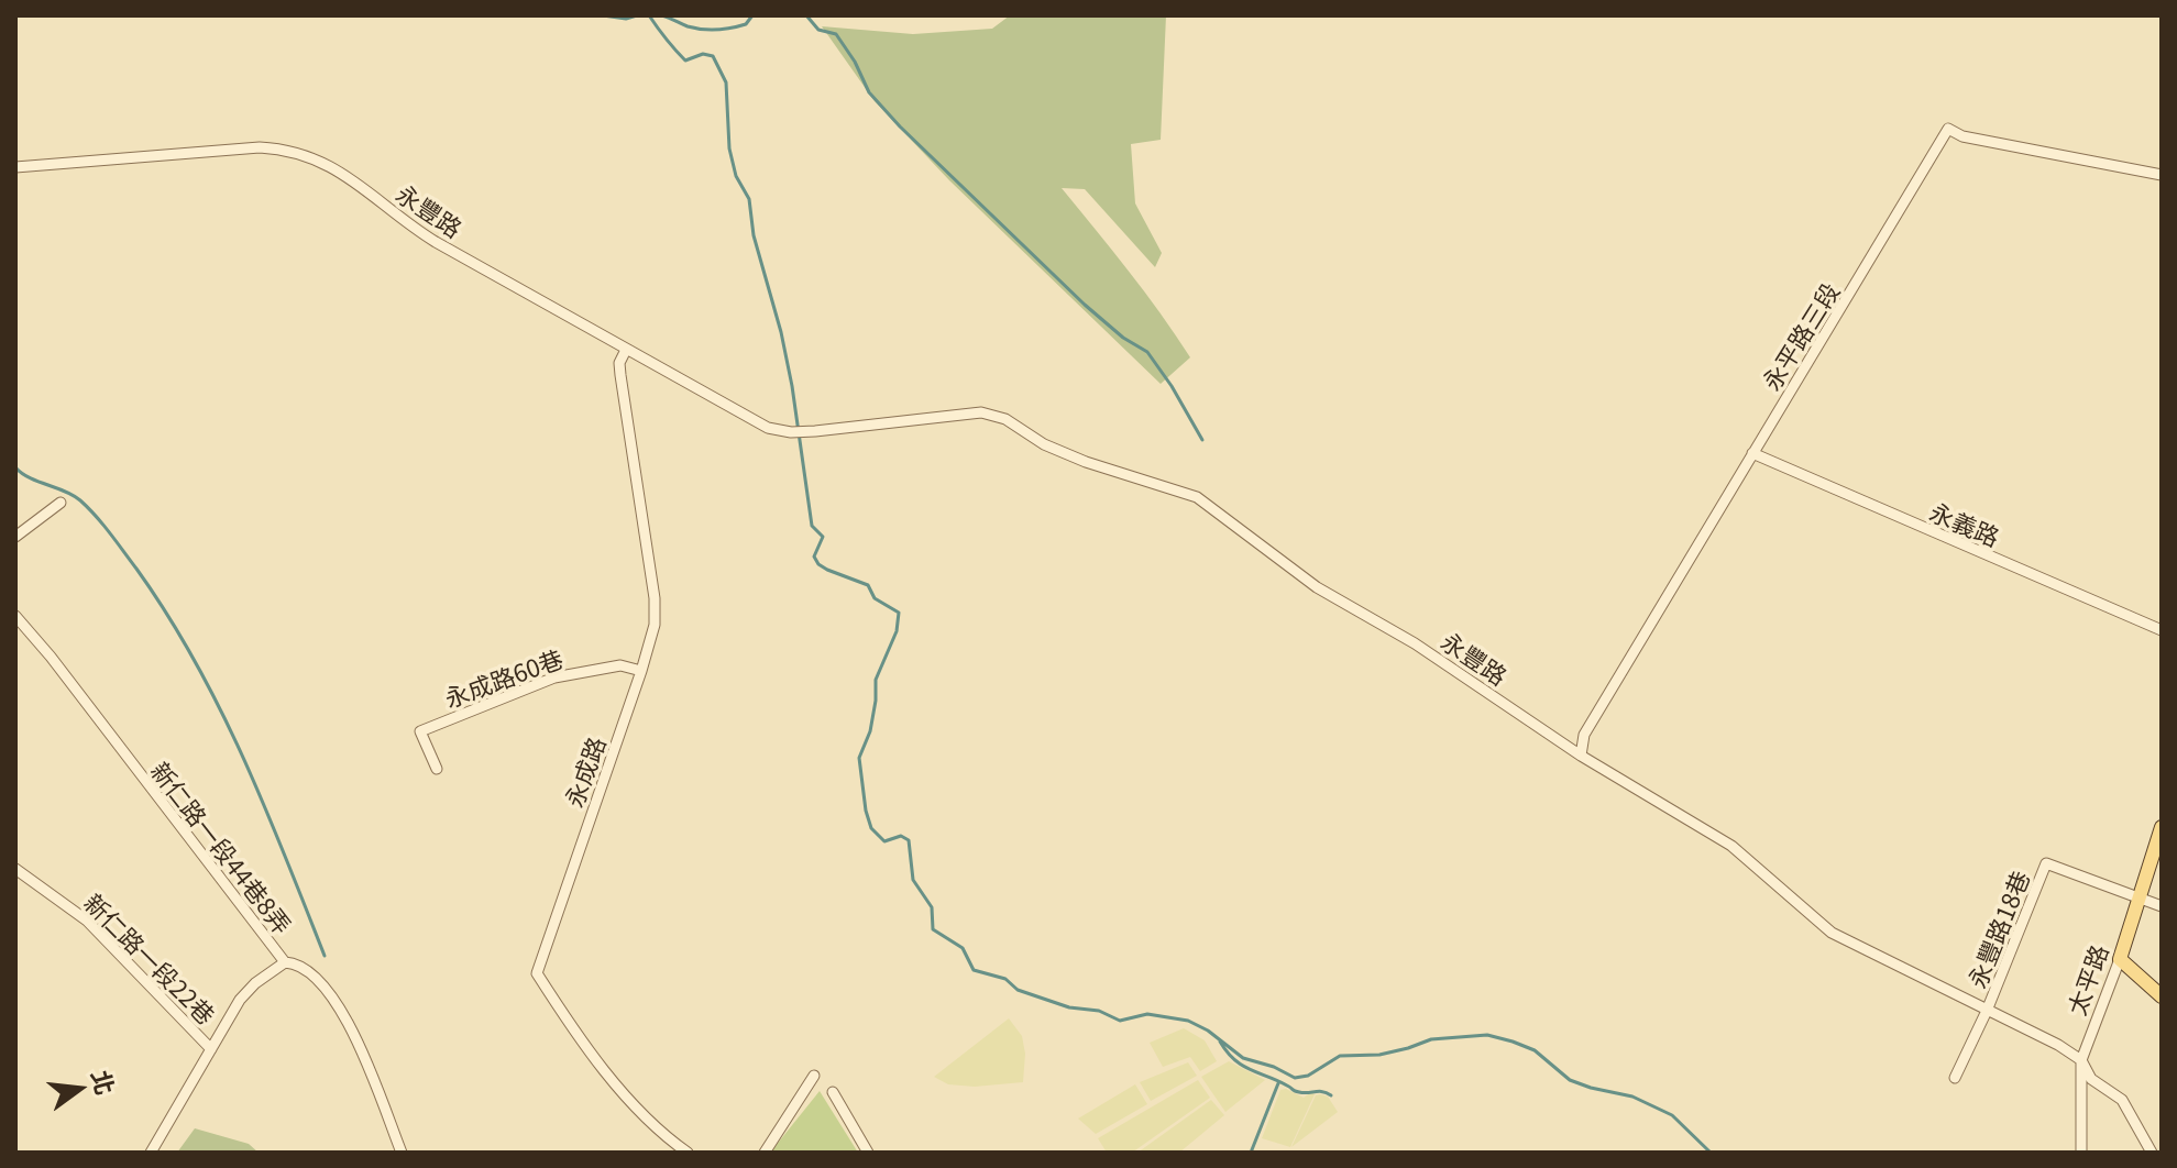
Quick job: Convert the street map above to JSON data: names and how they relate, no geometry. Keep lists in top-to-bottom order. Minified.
{"streets":{"main road":["太平路"],"street":["永豐路","永平路三段","永義路","永成路60巷","永成路","新仁路一段44巷8弄","永豐路18巷","新仁路一段22巷"]},"crossings":[["永豐路","永平路三段"],["永豐路","永成路"],["永豐路","永豐路18巷"],["永豐路","太平路"],["永平路三段","永義路"],["永成路60巷","永成路"],["新仁路一段44巷8弄","新仁路一段22巷"],["永豐路18巷","太平路"]],"north":"right"}
